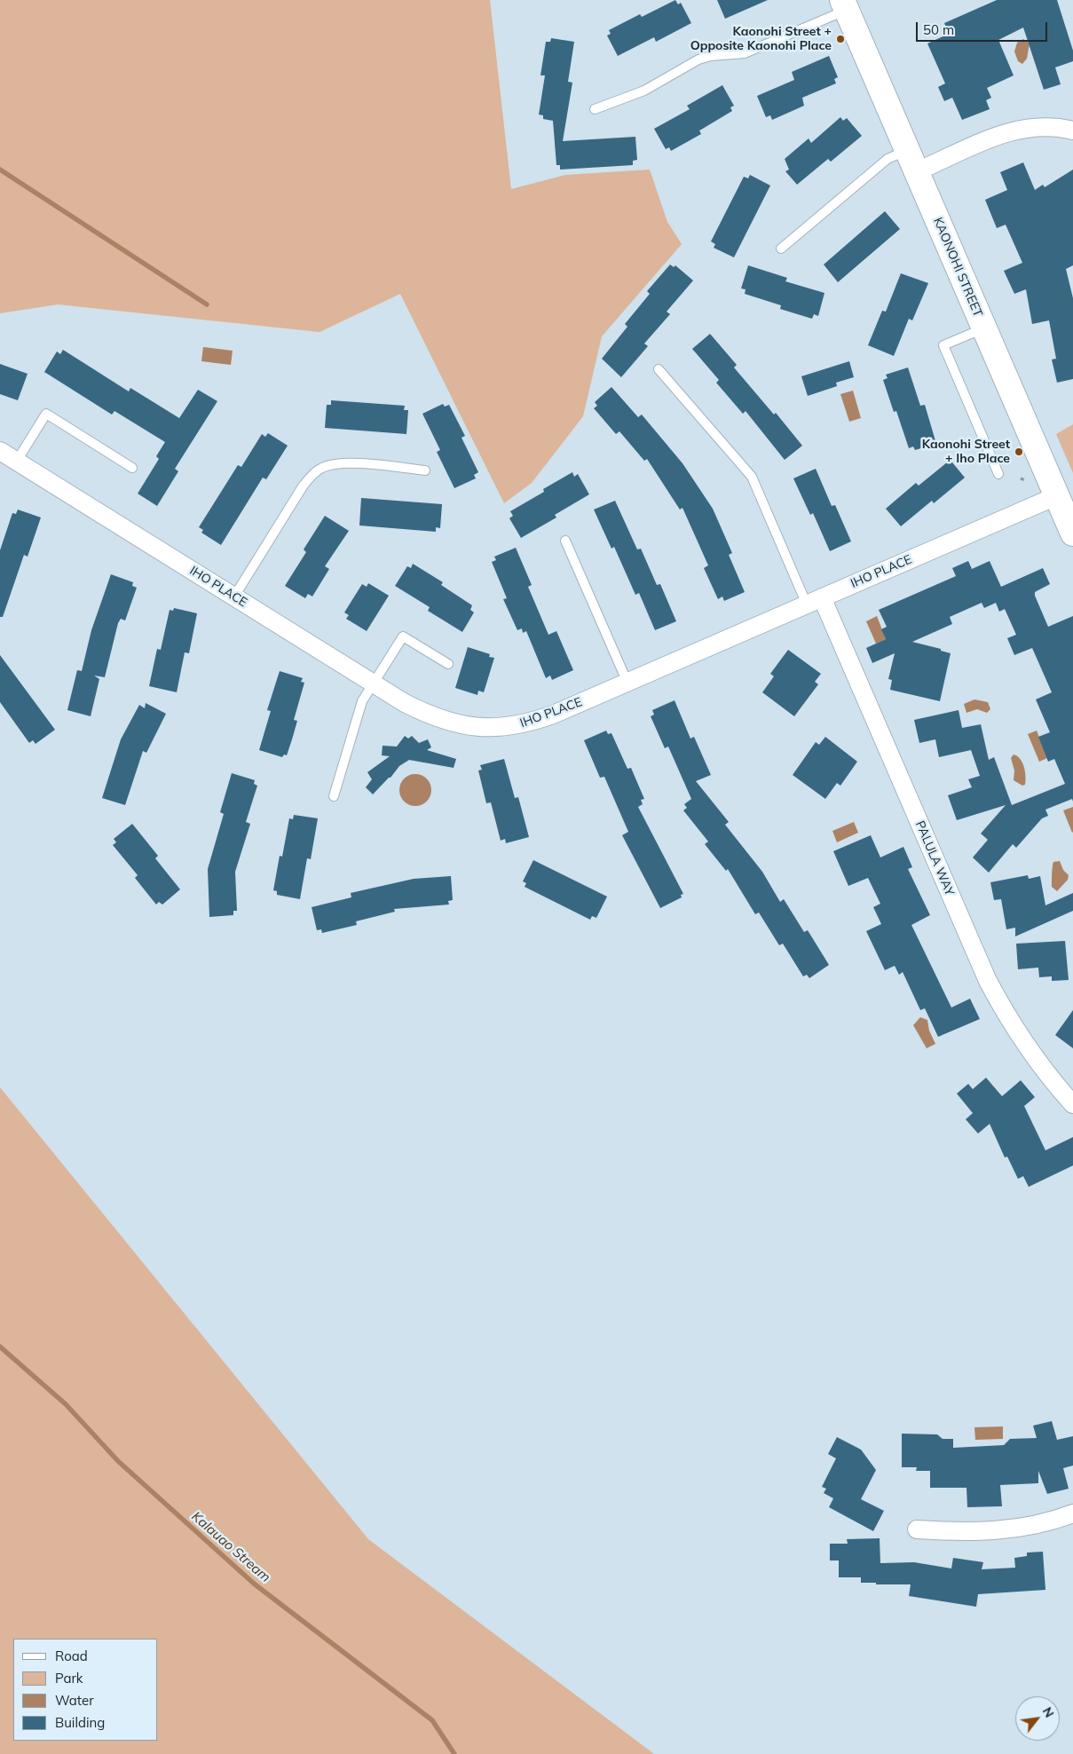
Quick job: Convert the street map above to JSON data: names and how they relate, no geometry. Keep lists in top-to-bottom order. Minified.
{"streets":{"street":["KAONOHI STREET","IHO PLACE","PALULA WAY"]},"crossings":[["KAONOHI STREET","IHO PLACE"],["IHO PLACE","PALULA WAY"]],"water":["Kalauao Stream"],"places":["Kaonohi Street + Opposite Kaonohi Place","Kaonohi Street + Iho Place"],"legend":["Road","Park","Water","Building"],"scale_bar":"50 m","north":"top right"}
